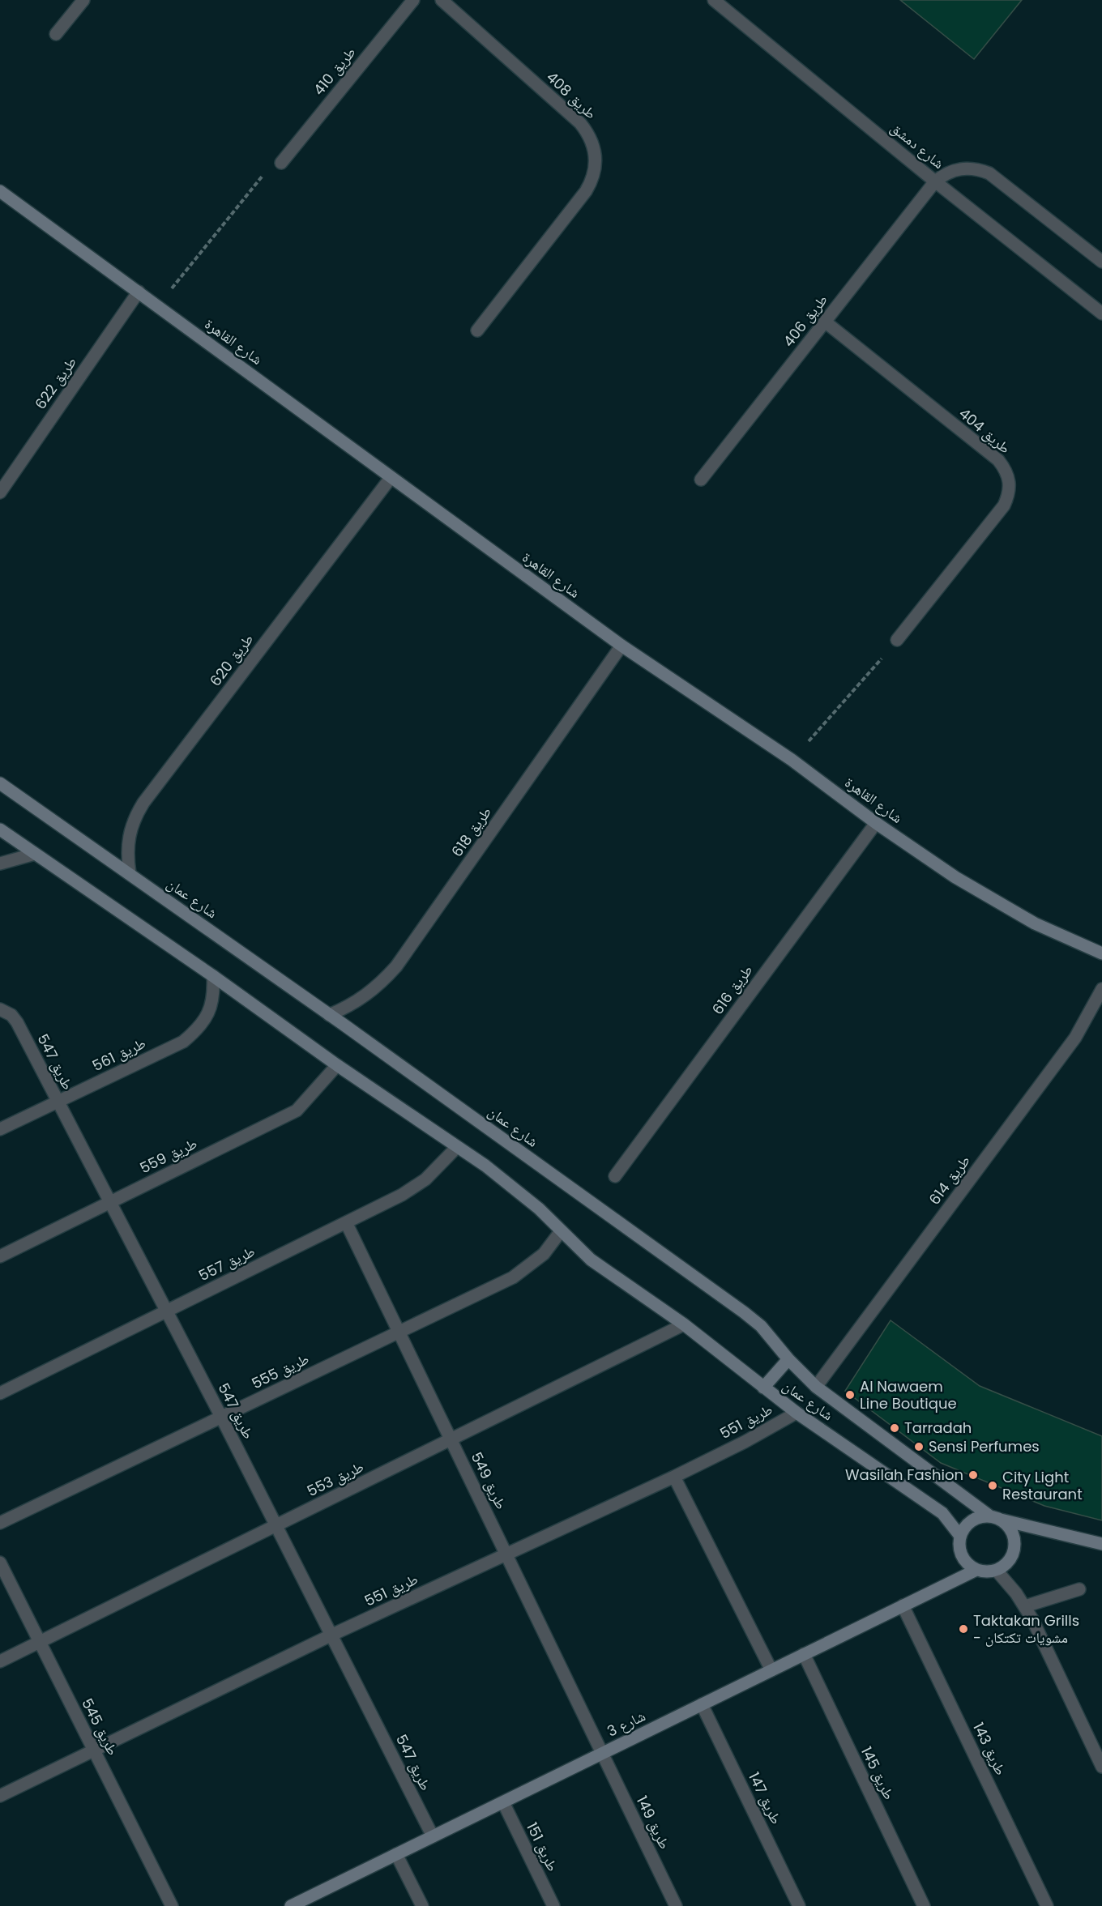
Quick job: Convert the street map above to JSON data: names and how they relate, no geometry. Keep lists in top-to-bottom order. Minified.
{"streets":{"street":["طريق 410","طريق 408","شارع دمشق","طريق 406","شارع القاهرة","طريق 622","طريق 404","طريق 620","طريق 618","شارع عمان","طريق 616","طريق 561","طريق 547","طريق 559","طريق 614","طريق 557","طريق 555","طريق 551","طريق 553","طريق 549","شارع 3","طريق 545","طريق 143","طريق 145","طريق 147","طريق 149","طريق 151"]},"crossings":[["شارع دمشق","طريق 406"],["طريق 406","طريق 404"],["شارع القاهرة","طريق 622"],["شارع القاهرة","طريق 620"],["شارع القاهرة","طريق 618"],["شارع القاهرة","طريق 616"],["طريق 620","شارع عمان"],["طريق 618","شارع عمان"],["شارع عمان","طريق 561"],["شارع عمان","طريق 559"],["شارع عمان","طريق 614"],["شارع عمان","طريق 557"],["شارع عمان","طريق 555"],["شارع عمان","طريق 551"],["شارع عمان","طريق 553"],["شارع عمان","شارع 3"],["طريق 561","طريق 547"],["طريق 547","طريق 559"],["طريق 547","طريق 557"],["طريق 547","طريق 555"],["طريق 547","طريق 551"],["طريق 547","طريق 553"],["طريق 547","شارع 3"],["طريق 557","طريق 549"],["طريق 555","طريق 549"],["طريق 551","طريق 549"],["طريق 551","طريق 545"],["طريق 553","طريق 549"],["طريق 553","طريق 545"],["طريق 549","شارع 3"],["طريق 549","طريق 149"],["شارع 3","طريق 143"],["شارع 3","طريق 145"],["شارع 3","طريق 147"],["شارع 3","طريق 149"],["شارع 3","طريق 151"]],"places":["Al Nawaem Line Boutique","Tarradah","Sensi Perfumes","Wasilah Fashion","City Light Restaurant","Taktakan Grills - مشويات تكتكان"]}
